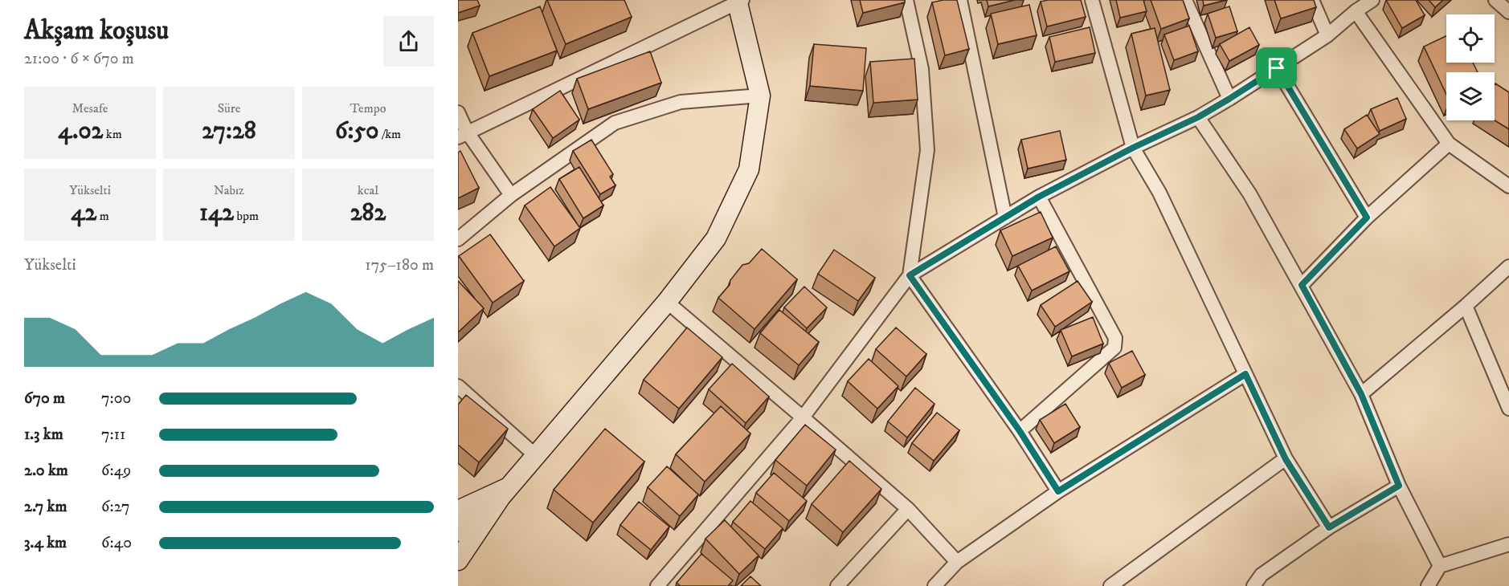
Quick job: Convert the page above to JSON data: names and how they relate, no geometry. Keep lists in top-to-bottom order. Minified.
{"page":{"heading":["Akşam koşusu","21:00 · 6 × 670 m"],"stats":[["Mesafe","4.02 km"],["Süre","27:28"],["Tempo","6:50 /km"],["Yükselti","42 m"],["Nabız","142 bpm"],["kcal","282"]],"chart":["Yükselti","175–180 m"],"list":[{"name":"670 m","note":"7:00"},{"name":"1.3 km","note":"7:11"},{"name":"2.0 km","note":"6:49"},{"name":"2.7 km","note":"6:27"},{"name":"3.4 km","note":"6:40"}]}}
